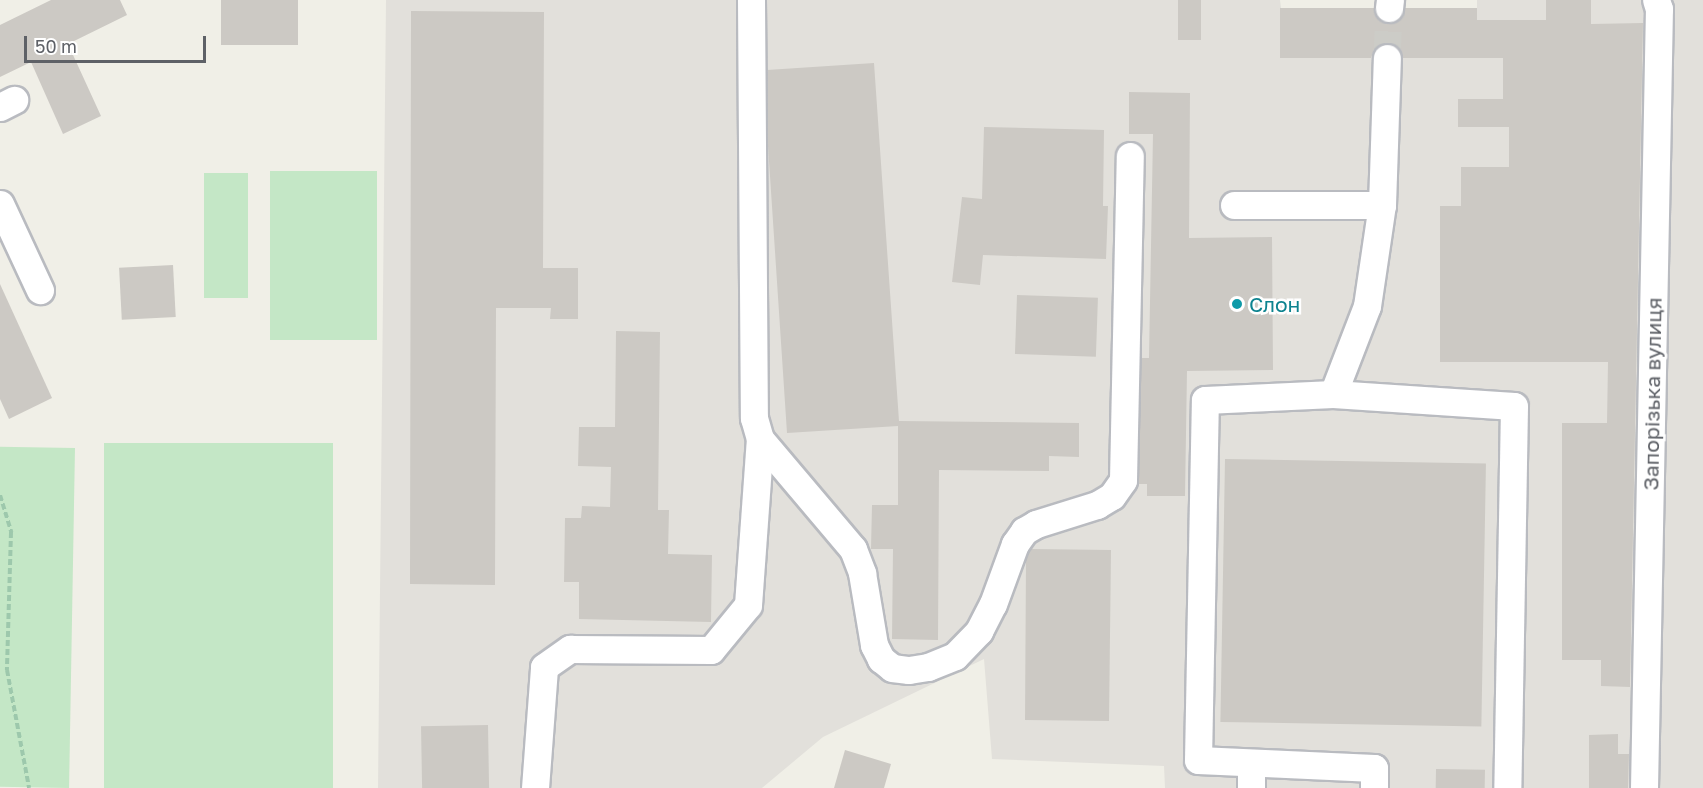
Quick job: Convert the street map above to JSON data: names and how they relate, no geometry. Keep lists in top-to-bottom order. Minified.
{"streets":{"lane":["Запорізька вулиця"]},"places":["Слон"],"scale_bar":"50 m"}
